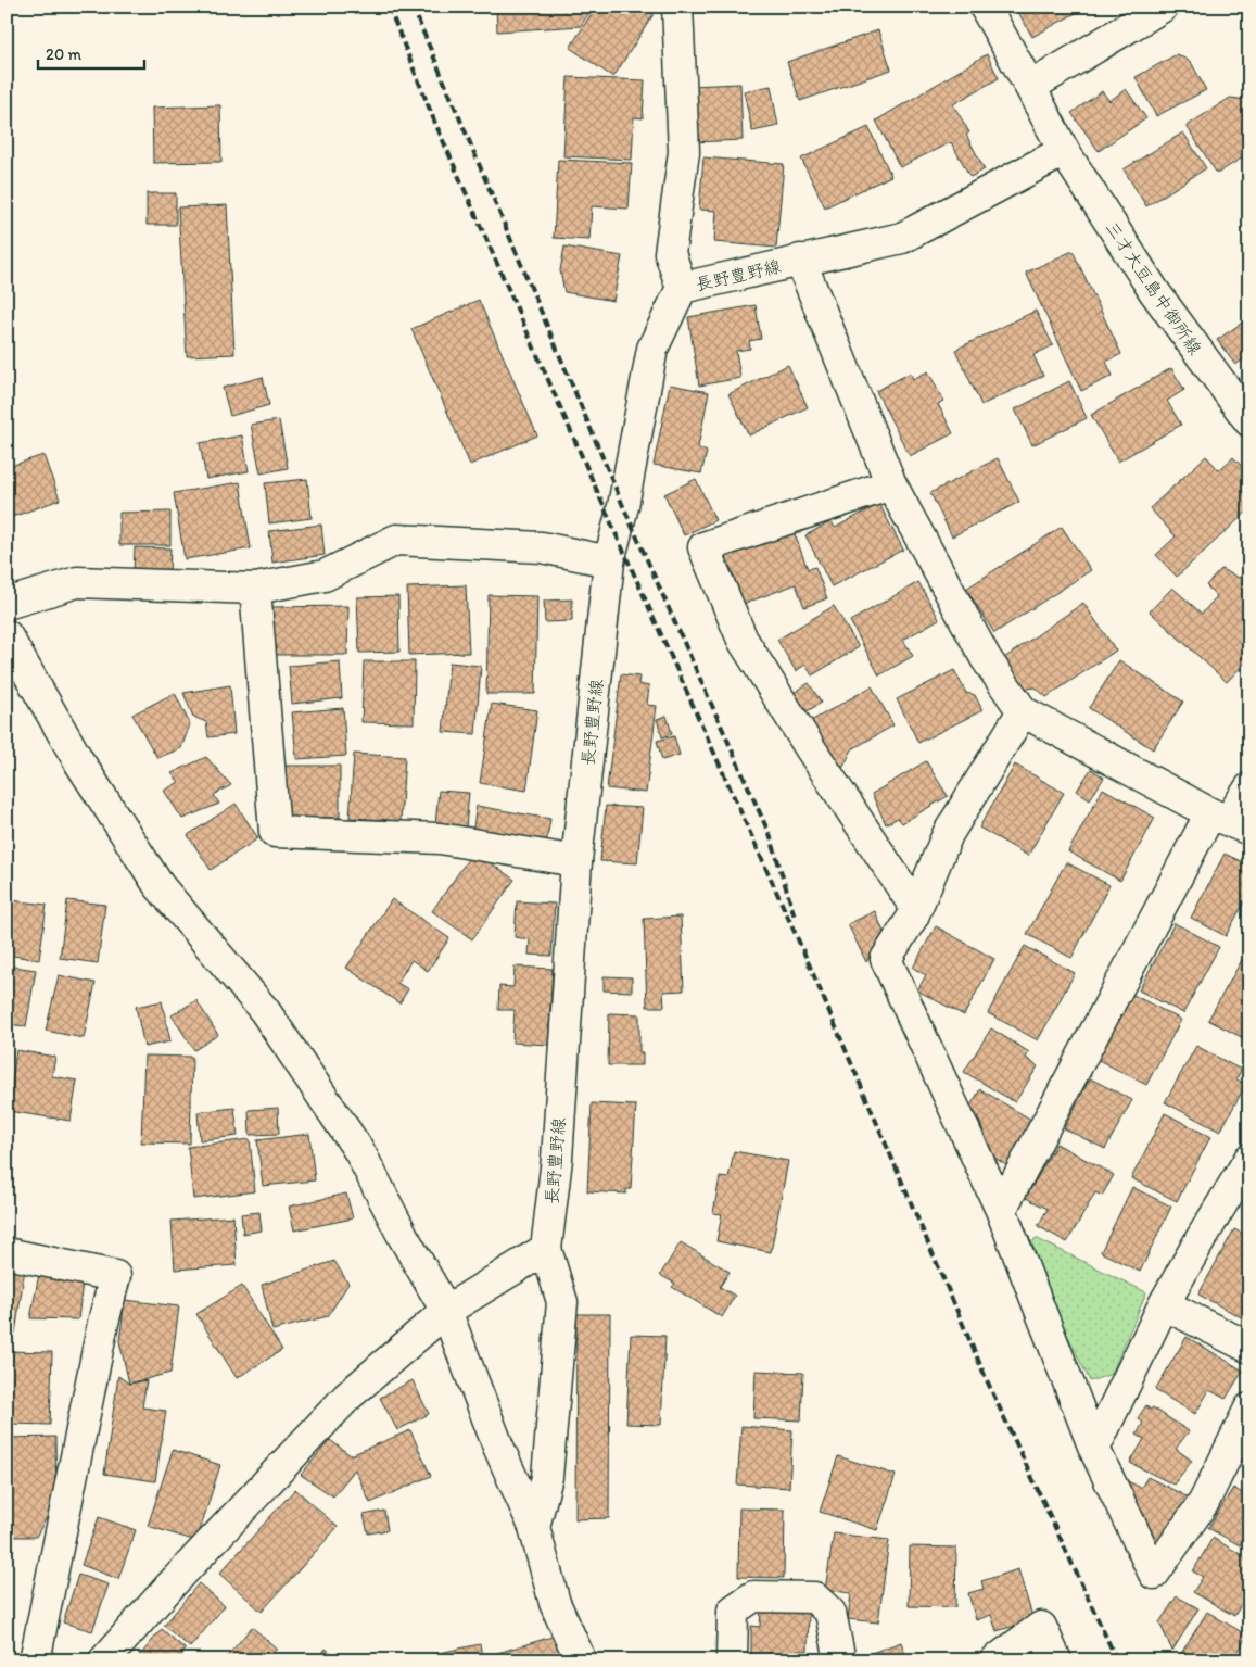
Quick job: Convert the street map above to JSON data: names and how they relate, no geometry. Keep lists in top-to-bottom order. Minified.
{"streets":{"street":["長野豊野線","三才大豆島中御所線"]},"crossings":[["長野豊野線","三才大豆島中御所線"]],"scale_bar":"20 m"}
